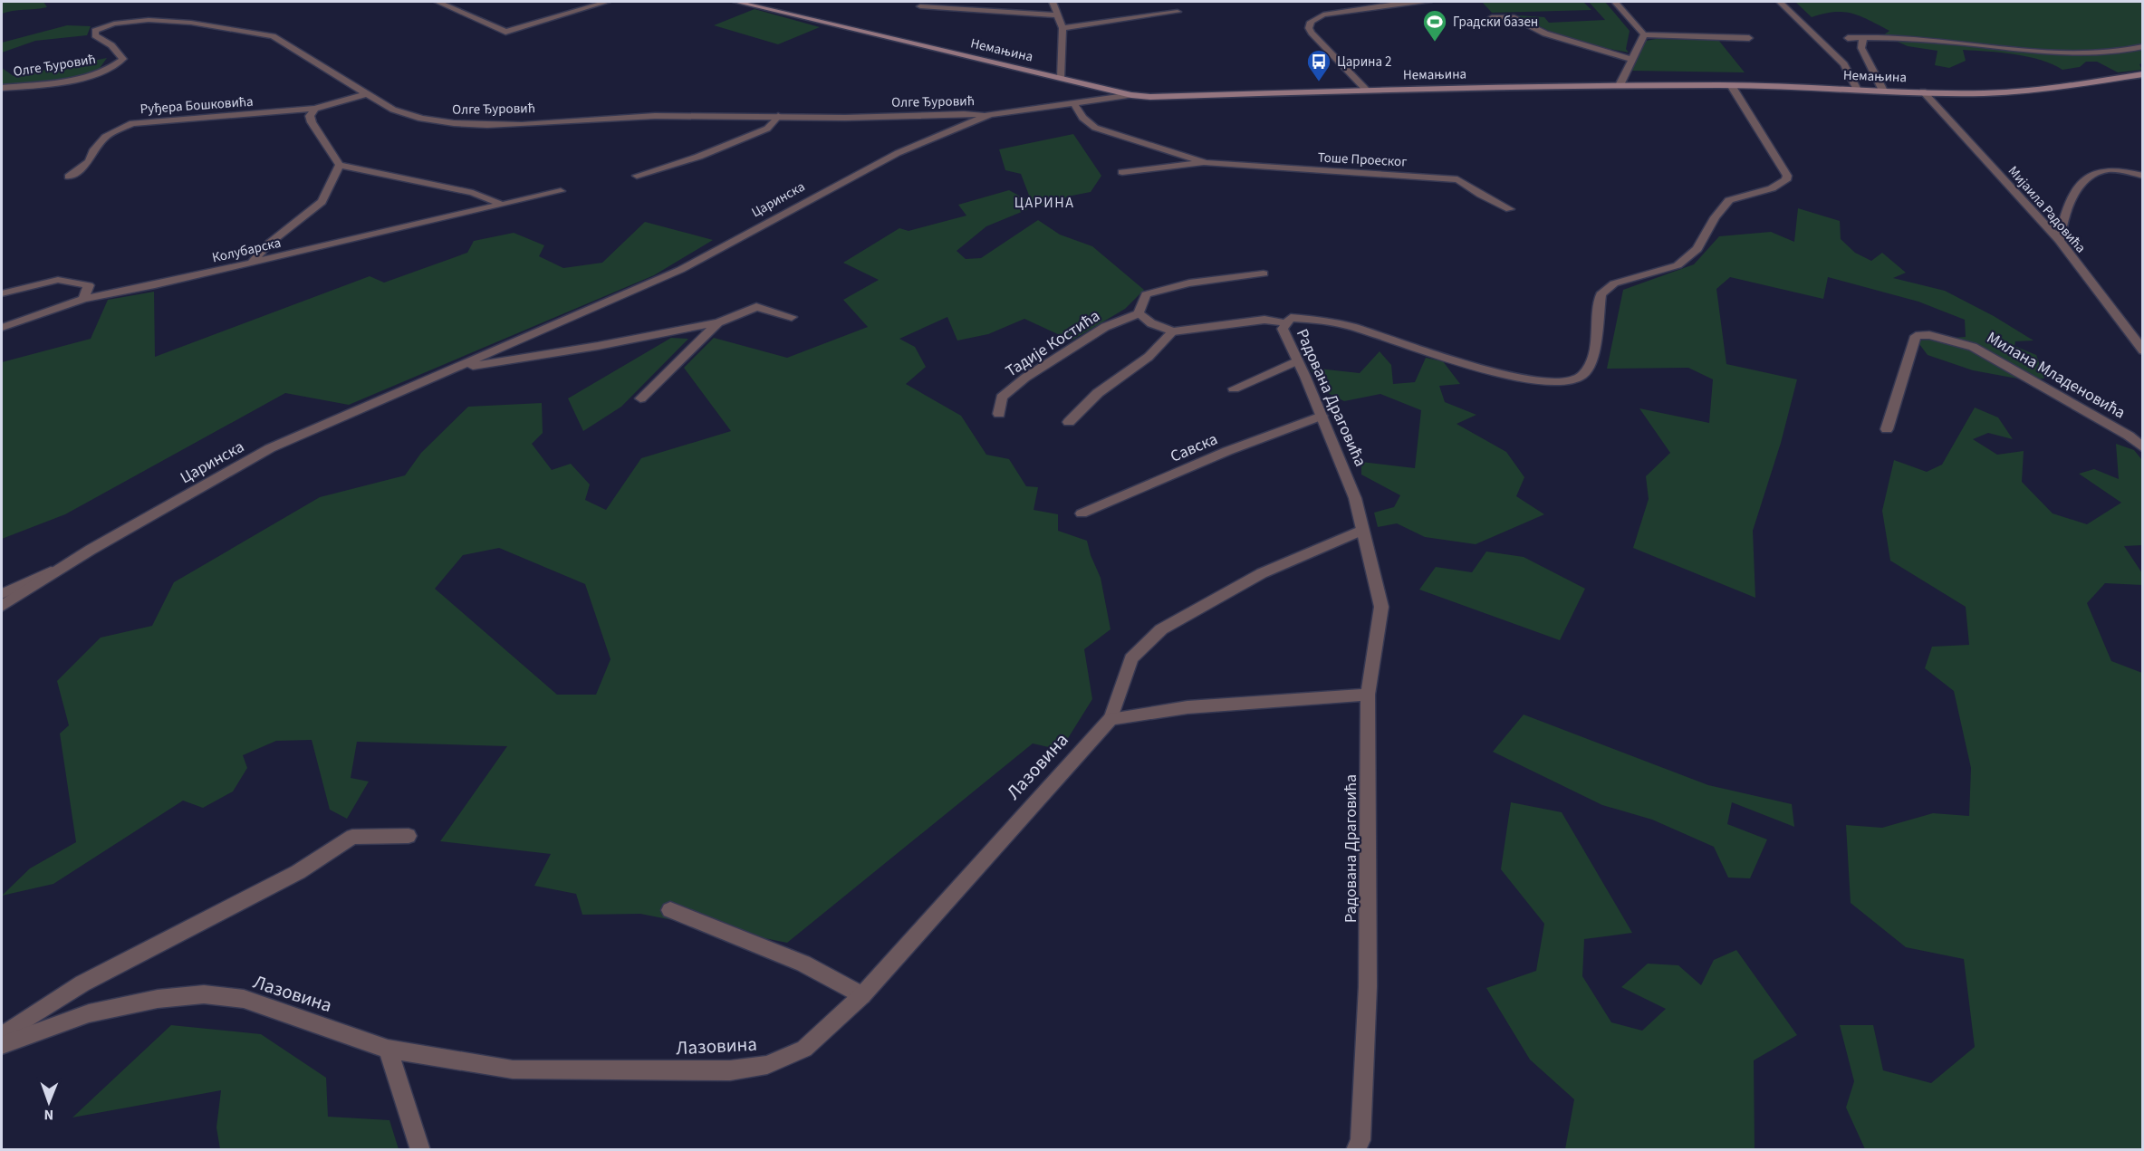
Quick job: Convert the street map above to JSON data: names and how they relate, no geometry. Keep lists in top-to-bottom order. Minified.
{"streets":{"main road":["Немањина"],"street":["Олге Ђуровић","Руђера Бошковића","Тоше Проеског","Царинска","Мијаила Радовића","Колубарска","Тадије Костића","Милана Младеновића","Радована Драговића","Савска","Лазовина"]},"crossings":[["Немањина","Царинска"],["Немањина","Мијаила Радовића"],["Немањина","Радована Драговића"],["Олге Ђуровић","Руђера Бошковића"],["Олге Ђуровић","Царинска"],["Тоше Проеског","Царинска"],["Радована Драговића","Савска"]],"districts":["ЦАРИНА"],"places":{"sports":["Градски базен"],"bus stop":["Царина 2"]},"north":"bottom"}
